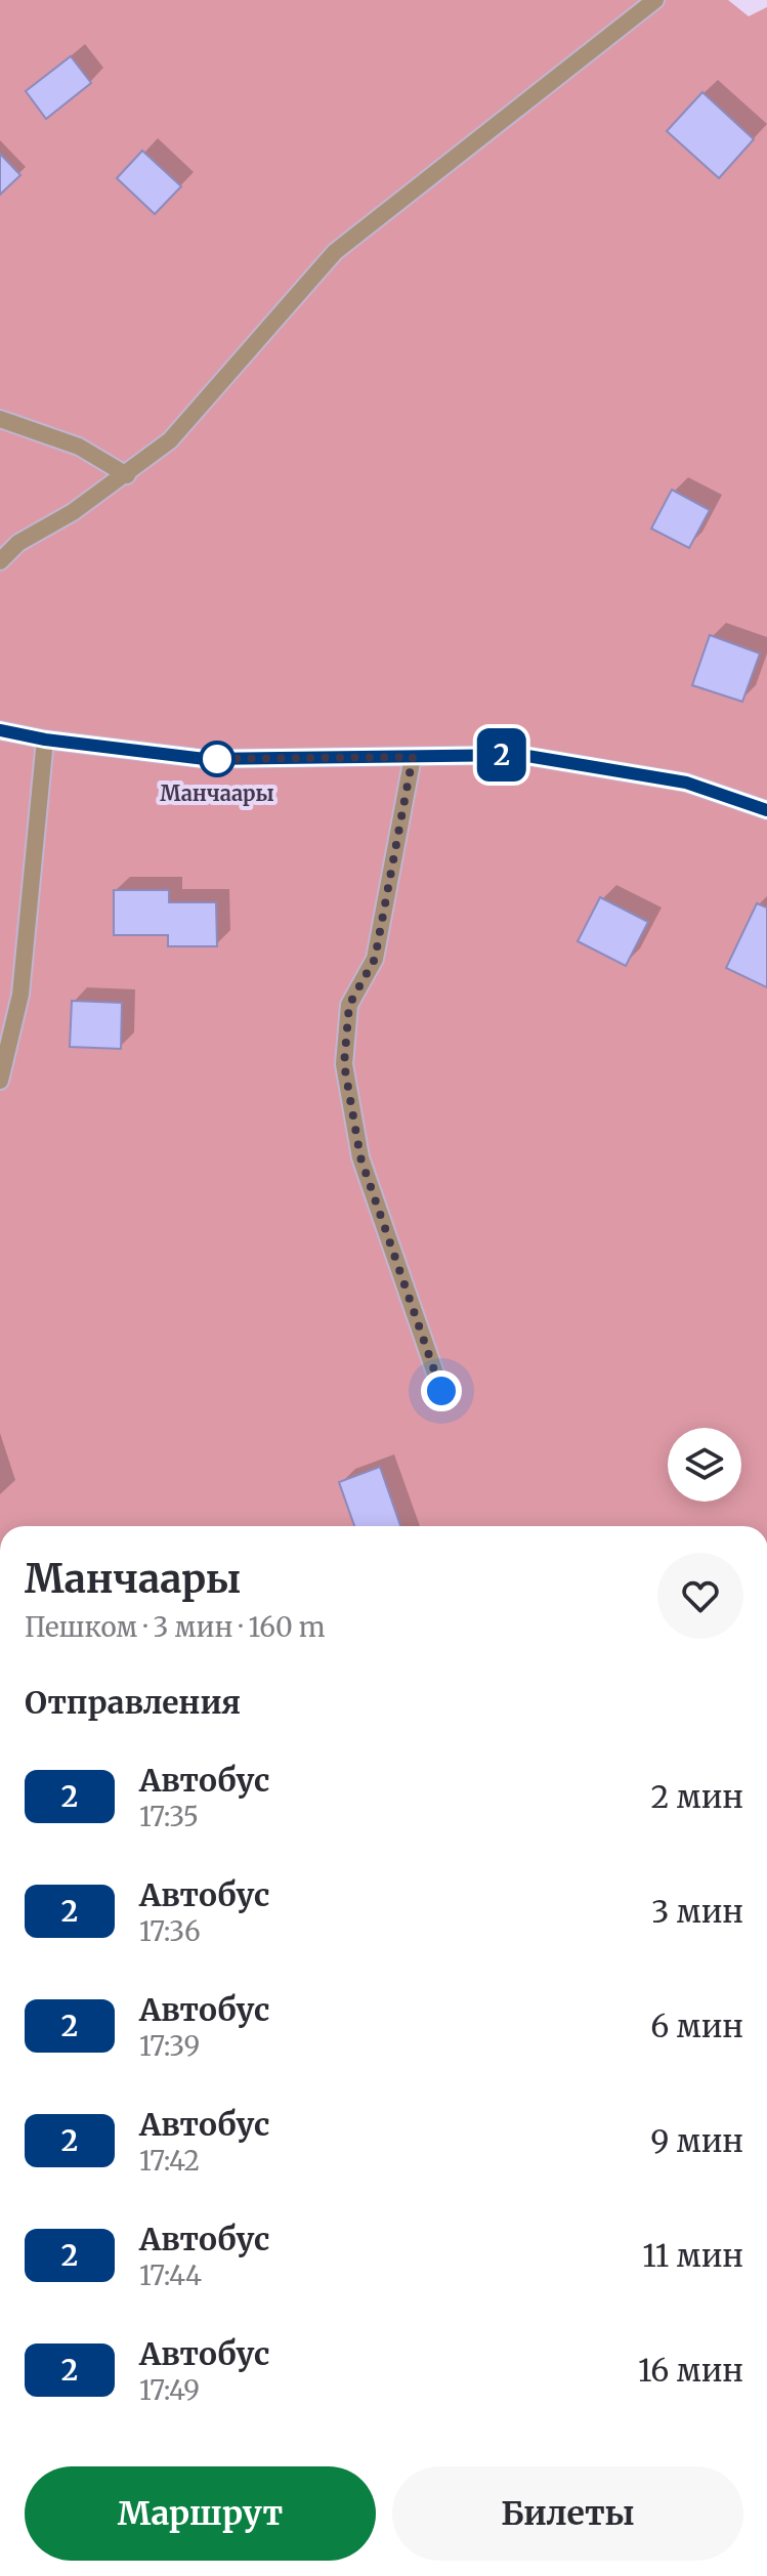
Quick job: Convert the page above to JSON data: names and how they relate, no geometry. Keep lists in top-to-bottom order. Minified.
{"places":["Манчаары"],"lines":["bus line 2"],"page":{"on_map":"2","heading":[["Манчаары","Пешком · 3 мин · 160 m"],"Отправления"],"list":[{"mark":"2","name":"Автобус","note":"17:35","value":"2 мин"},{"mark":"2","name":"Автобус","note":"17:36","value":"3 мин"},{"mark":"2","name":"Автобус","note":"17:39","value":"6 мин"},{"mark":"2","name":"Автобус","note":"17:42","value":"9 мин"},{"mark":"2","name":"Автобус","note":"17:44","value":"11 мин"},{"mark":"2","name":"Автобус","note":"17:49","value":"16 мин"}],"buttons":["Маршрут","Билеты"]}}
